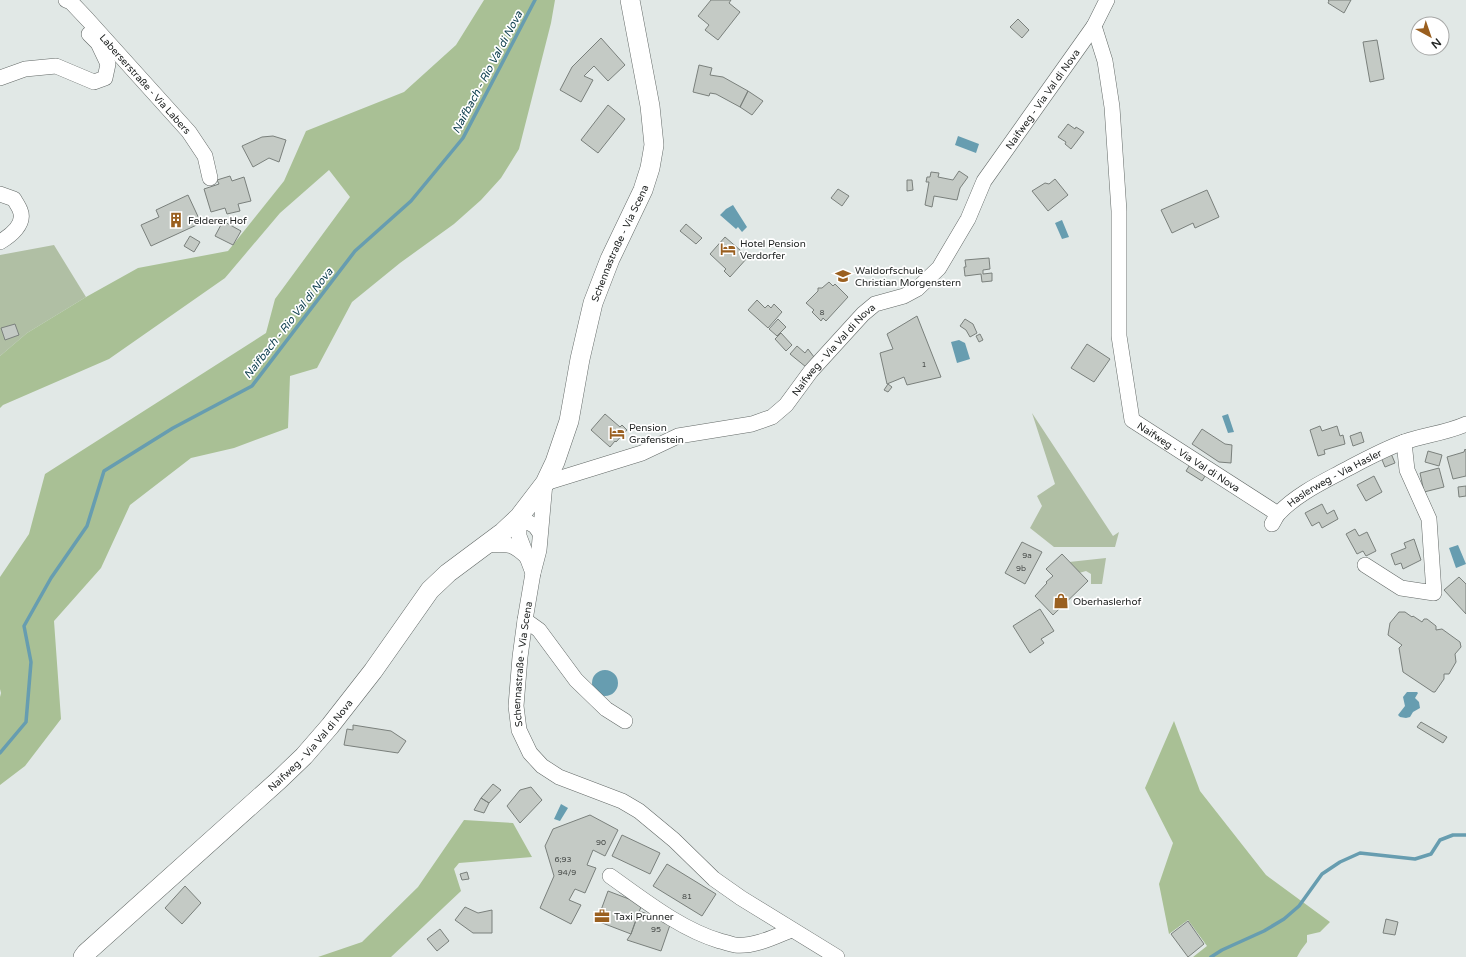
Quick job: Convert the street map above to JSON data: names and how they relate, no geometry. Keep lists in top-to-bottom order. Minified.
{"streets":{"main road":["Naifweg - Via Val di Nova","Schennastraße - Via Scena"],"street":["Laberserstraße - Via Labers","Haslerweg - Via Hasler"]},"crossings":[["Naifweg - Via Val di Nova","Schennastraße - Via Scena"],["Naifweg - Via Val di Nova","Haslerweg - Via Hasler"]],"water":["Naifbach - Rio Val di Nova"],"places":{"building":["Felderer Hof"],"hotel":["Hotel Pension Verdorfer","Pension Grafenstein"],"school or university":["Waldorfschule Christian Morgenstern"],"shop":["Oberhaslerhof"],"office":["Taxi Prunner"]},"house_numbers":["8","1","9a","9b","90","6;93","94/9","81","95"],"north":"bottom right"}
